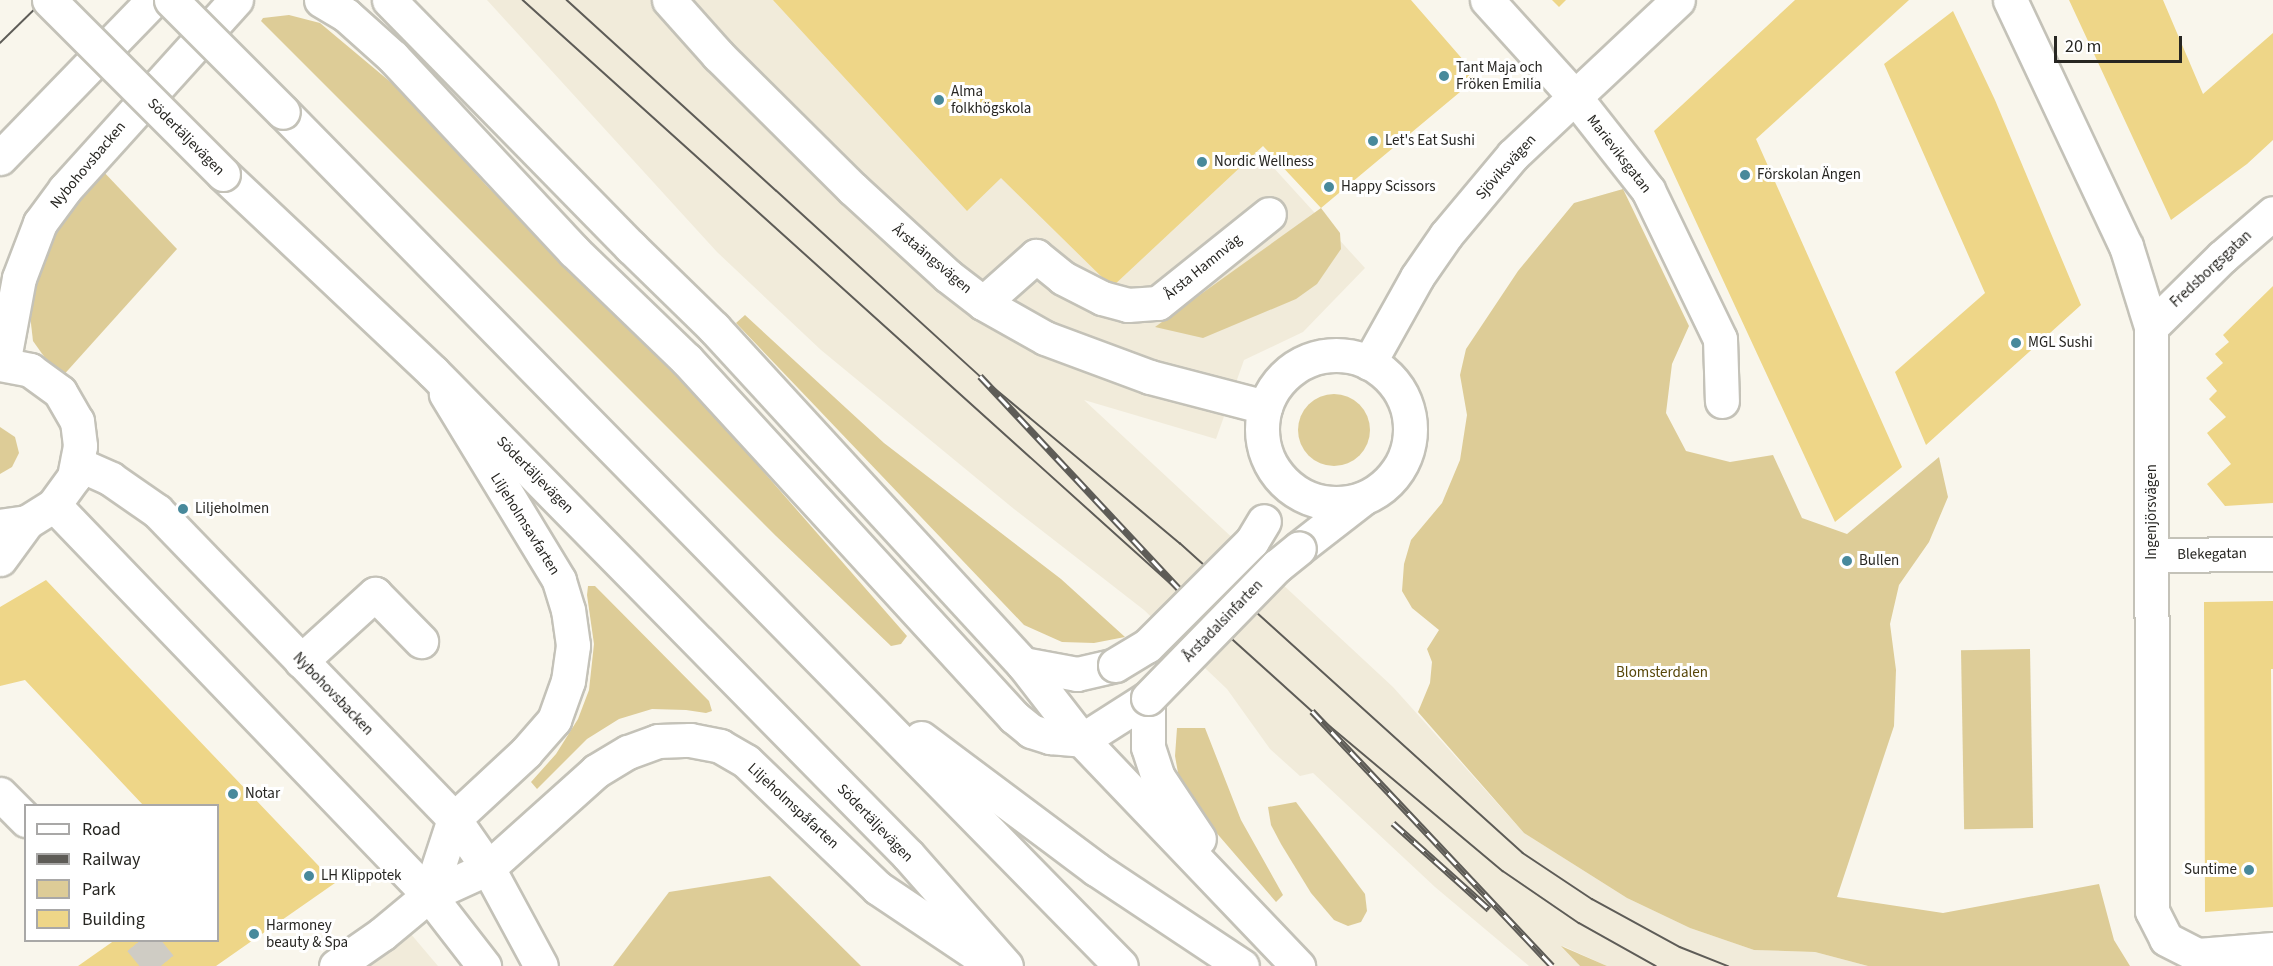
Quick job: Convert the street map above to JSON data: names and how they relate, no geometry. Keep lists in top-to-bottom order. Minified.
{"streets":{"street":["Södertäljevägen","Marieviksgatan","Nybohovsbacken","Sjöviksvägen","Årstaängsvägen","Årsta Hamnväg","Fredsborgsgatan","Ingenjörsvägen","Liljeholmsavfarten","Blekegatan","Årstadalsinfarten","Liljeholmspåfarten"]},"crossings":[["Södertäljevägen","Liljeholmsavfarten"],["Marieviksgatan","Sjöviksvägen"],["Nybohovsbacken","Liljeholmsavfarten"],["Nybohovsbacken","Liljeholmspåfarten"],["Sjöviksvägen","Årstaängsvägen"],["Sjöviksvägen","Årstadalsinfarten"],["Årstaängsvägen","Årsta Hamnväg"],["Årstaängsvägen","Årstadalsinfarten"],["Fredsborgsgatan","Ingenjörsvägen"],["Ingenjörsvägen","Blekegatan"],["Liljeholmsavfarten","Liljeholmspåfarten"]],"parks":["Blomsterdalen"],"places":["Tant Maja och Fröken Emilia","Alma folkhögskola","Let's Eat Sushi","Nordic Wellness","Förskolan Ängen","Happy Scissors","MGL Sushi","Liljeholmen","Bullen","Notar","Suntime","LH Klippotek","Harmoney beauty & Spa"],"legend":["Road","Railway","Park","Building"],"scale_bar":"20 m"}
